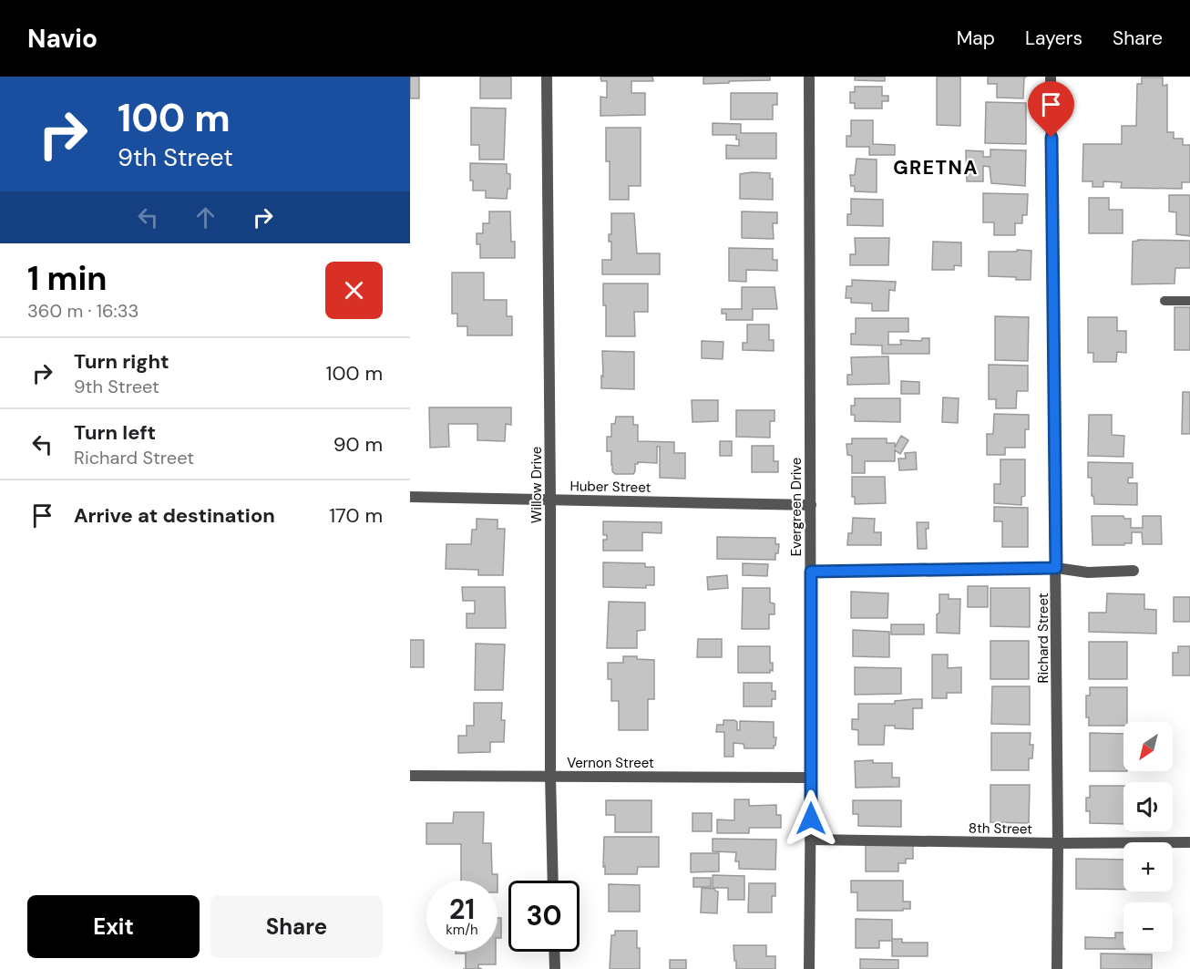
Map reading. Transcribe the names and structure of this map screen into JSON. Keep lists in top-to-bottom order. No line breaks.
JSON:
{"streets":{"street":["Willow Drive","Huber Street","Evergreen Drive","Richard Street","Vernon Street","8th Street"]},"crossings":[["Willow Drive","Huber Street"],["Willow Drive","Vernon Street"],["Huber Street","Evergreen Drive"],["Evergreen Drive","Vernon Street"],["Evergreen Drive","8th Street"],["Richard Street","8th Street"]],"districts":["GRETNA"],"north":"bottom left","page":{"header":"Navio","nav":["Map","Layers","Share"],"turn":["100 m","9th Street"],"heading":["1 min","360 m · 16:33"],"list":[{"name":"Turn right","note":"9th Street","value":"100 m"},{"name":"Turn left","note":"Richard Street","value":"90 m"},{"name":"Arrive at destination","value":"170 m"}],"map_buttons":["+","−"],"speed":"21 km/h","limit":"30","buttons":["Exit","Share"]}}
